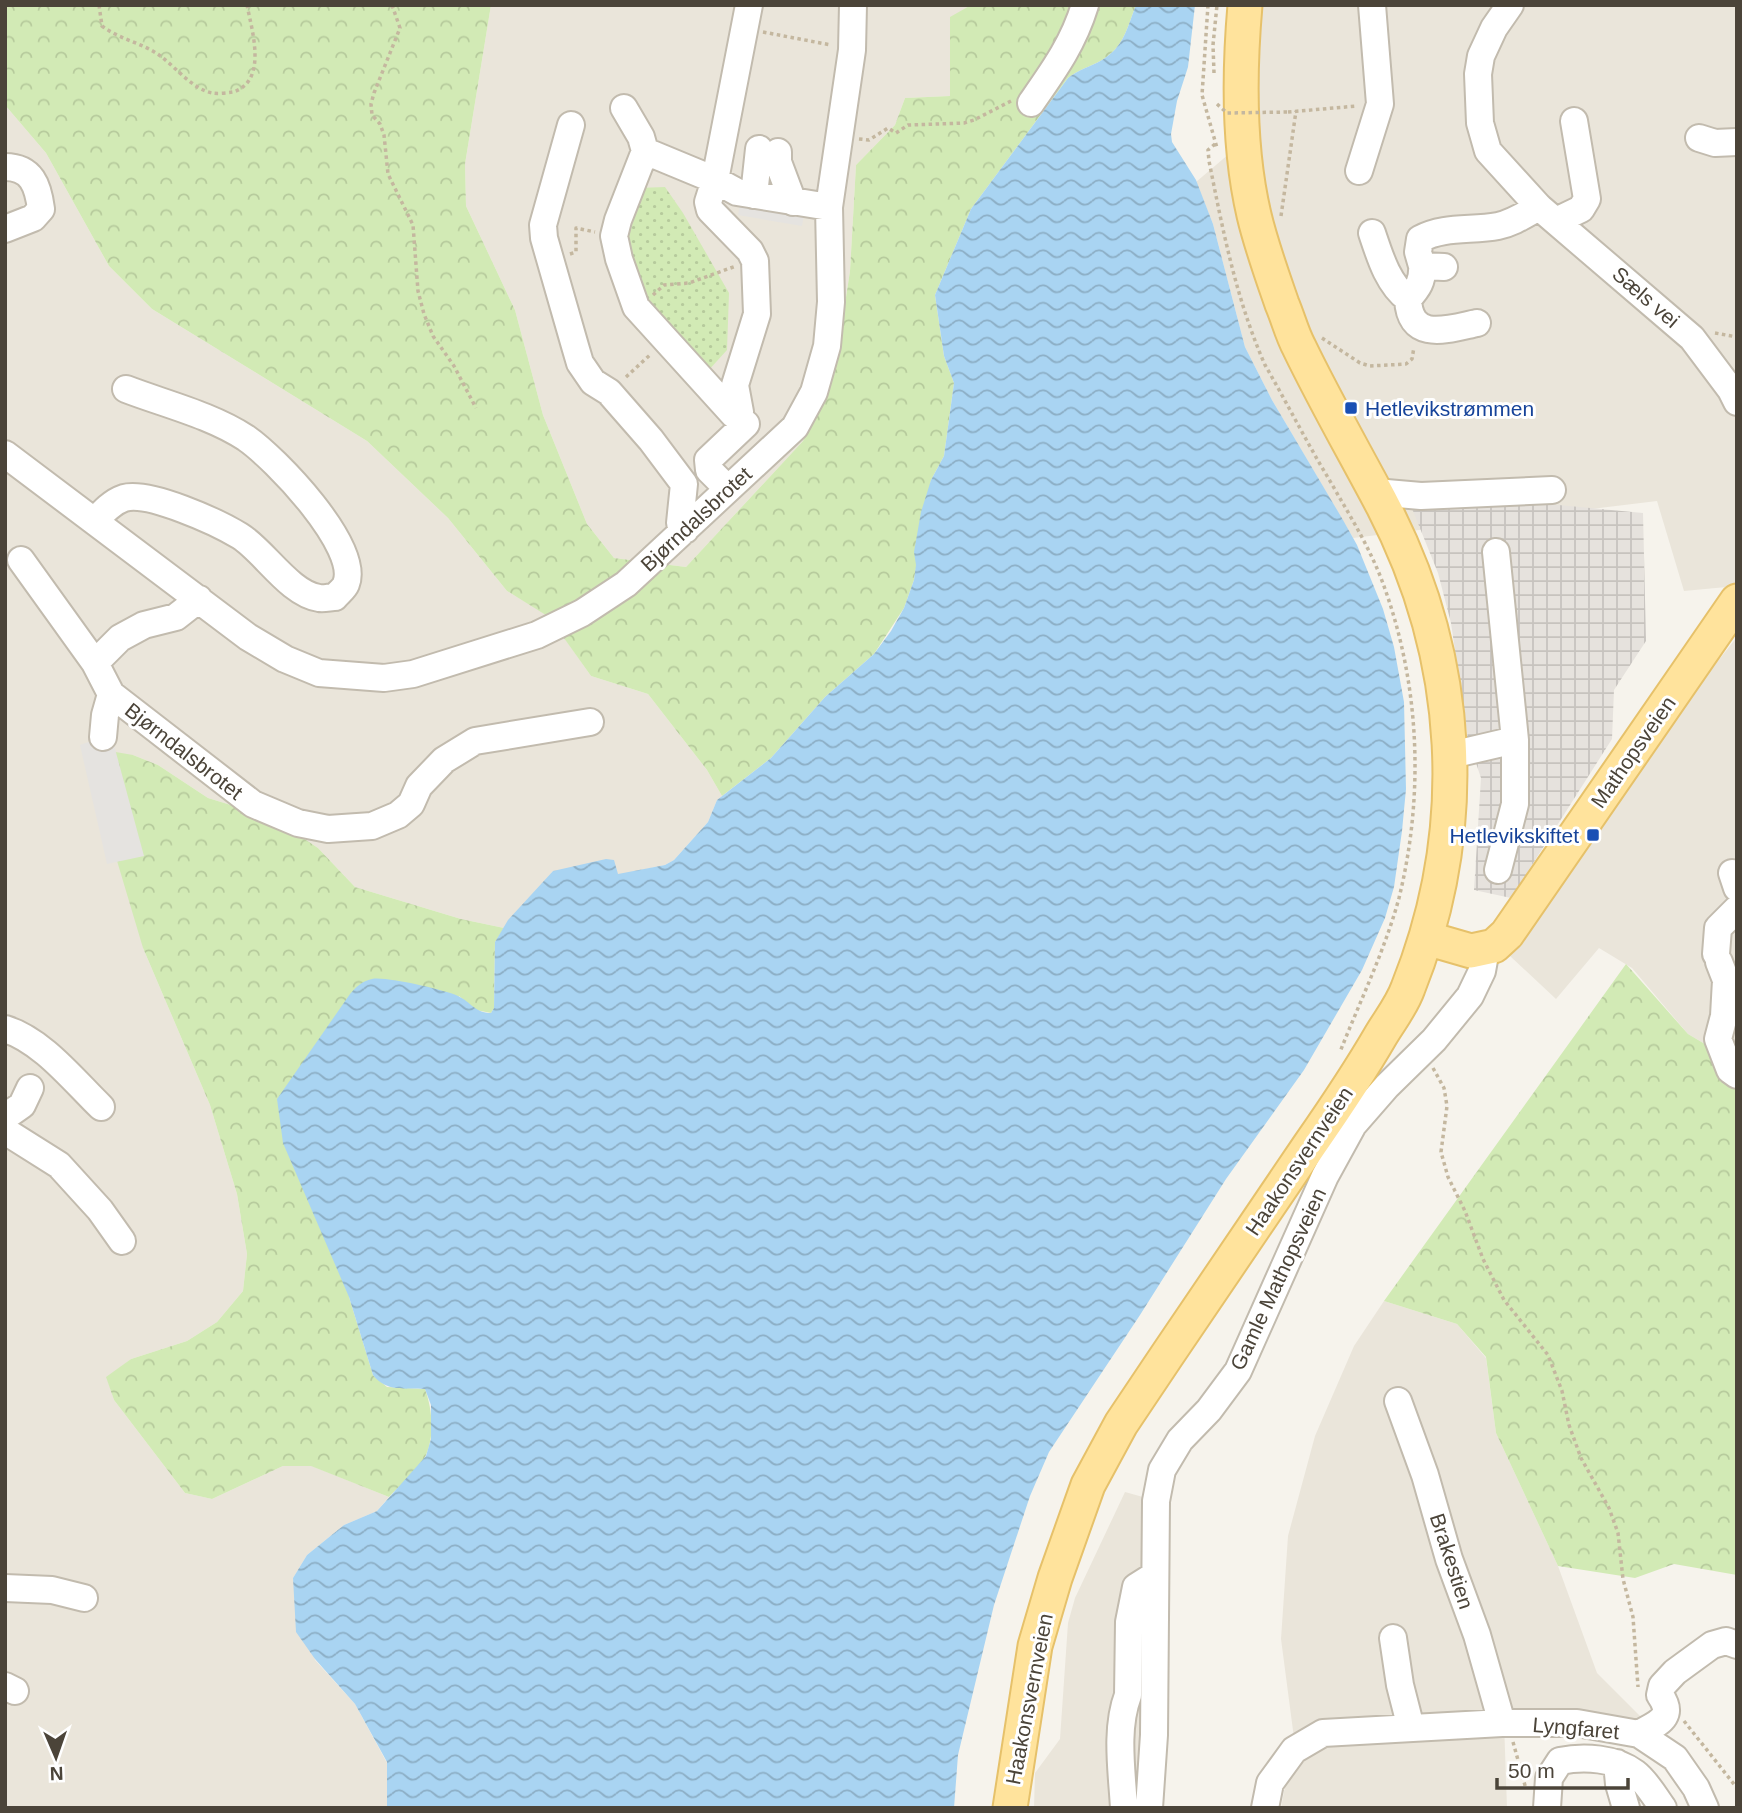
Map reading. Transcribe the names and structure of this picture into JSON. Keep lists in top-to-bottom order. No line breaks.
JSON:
{"streets":{"main road":["Mathopsveien","Haakonsvernveien"],"street":["Sæls vei","Bjørndalsbrotet","Gamle Mathopsveien","Brakestien","Lyngfaret"]},"crossings":[["Mathopsveien","Gamle Mathopsveien"],["Brakestien","Lyngfaret"]],"places":{"transit":["Hetlevikstrømmen","Hetlevikskiftet"]},"scale_bar":"50 m","north":"bottom"}
